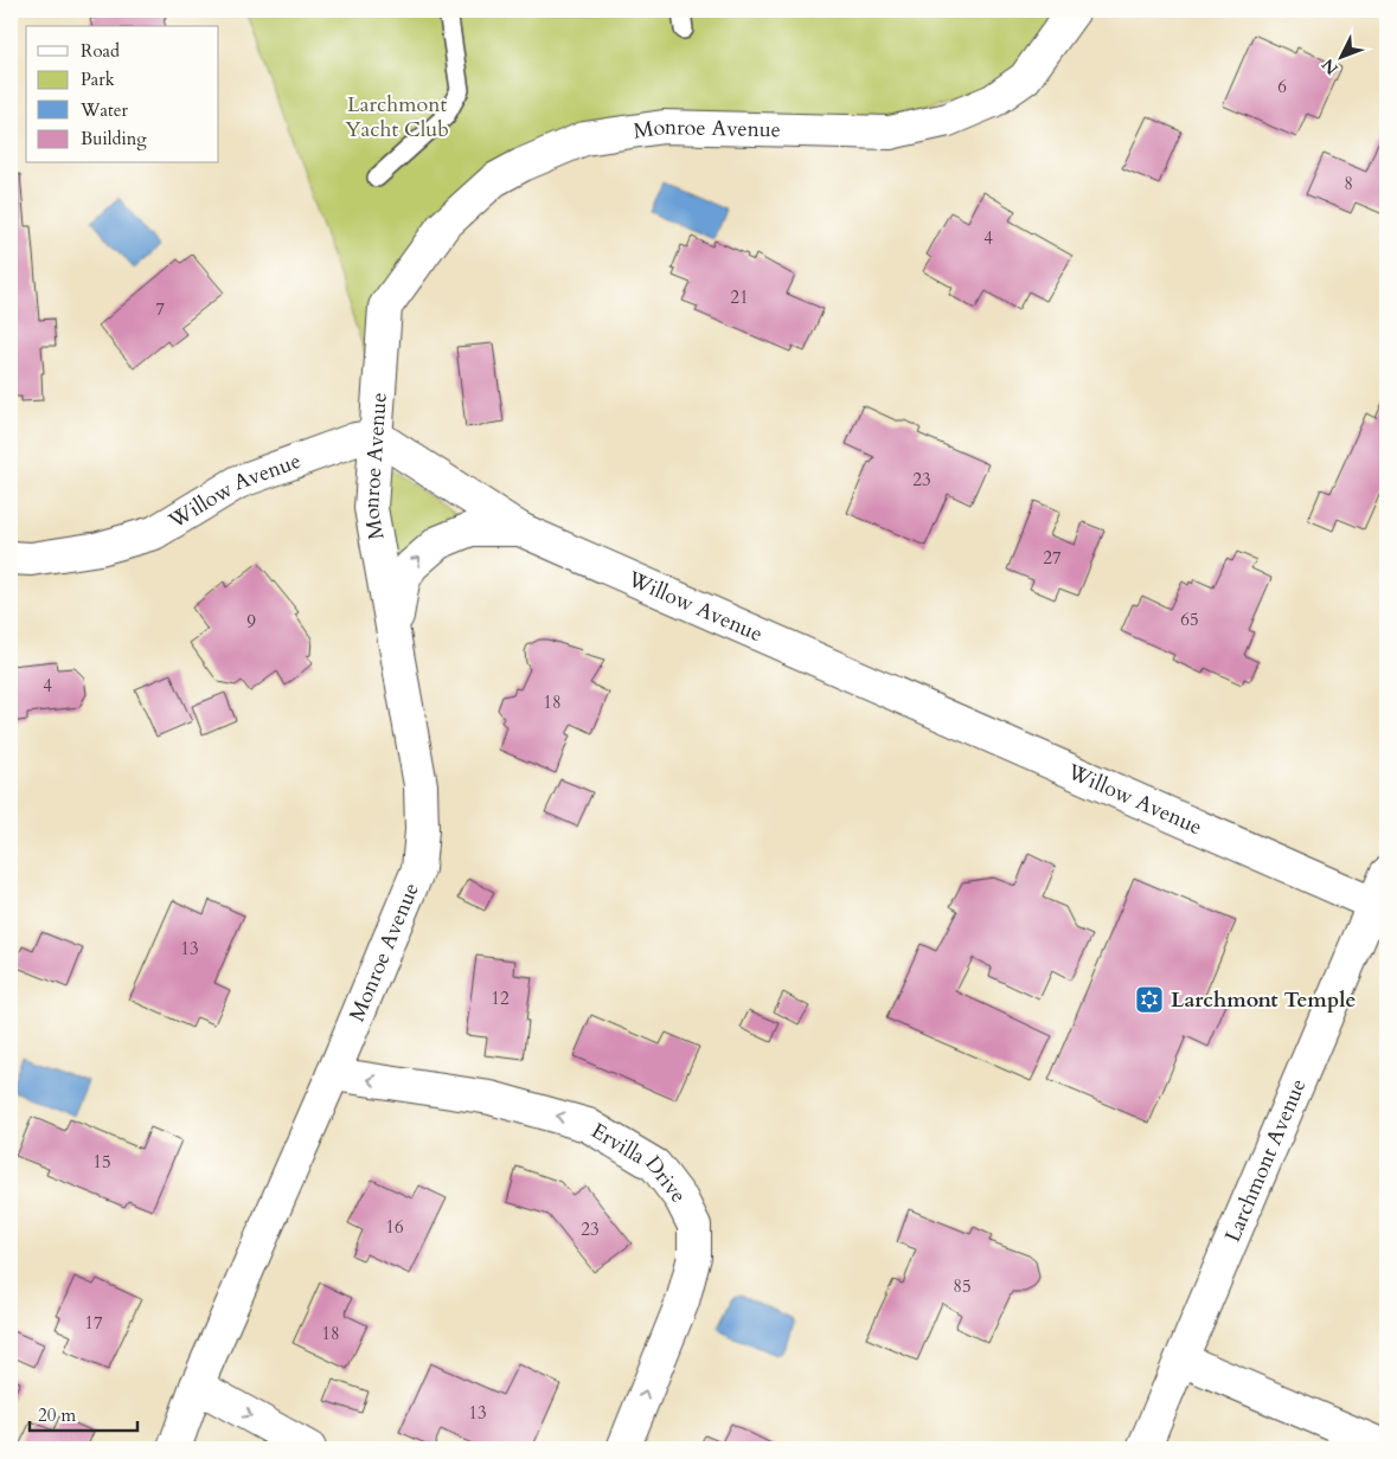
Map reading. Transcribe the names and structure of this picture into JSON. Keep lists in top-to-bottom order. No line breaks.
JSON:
{"streets":{"street":["Monroe Avenue","Willow Avenue","Larchmont Avenue","Ervilla Drive"]},"crossings":[["Monroe Avenue","Willow Avenue"],["Monroe Avenue","Ervilla Drive"],["Willow Avenue","Larchmont Avenue"]],"parks":["Larchmont Yacht Club"],"places":{"synagogue":["Larchmont Temple"]},"house_numbers":["6","8","4","21","7","23","27","65","9","4","18","13","12","15","16","23","85","17","18","13"],"legend":["Road","Park","Water","Building"],"scale_bar":"20 m","north":"bottom left"}
